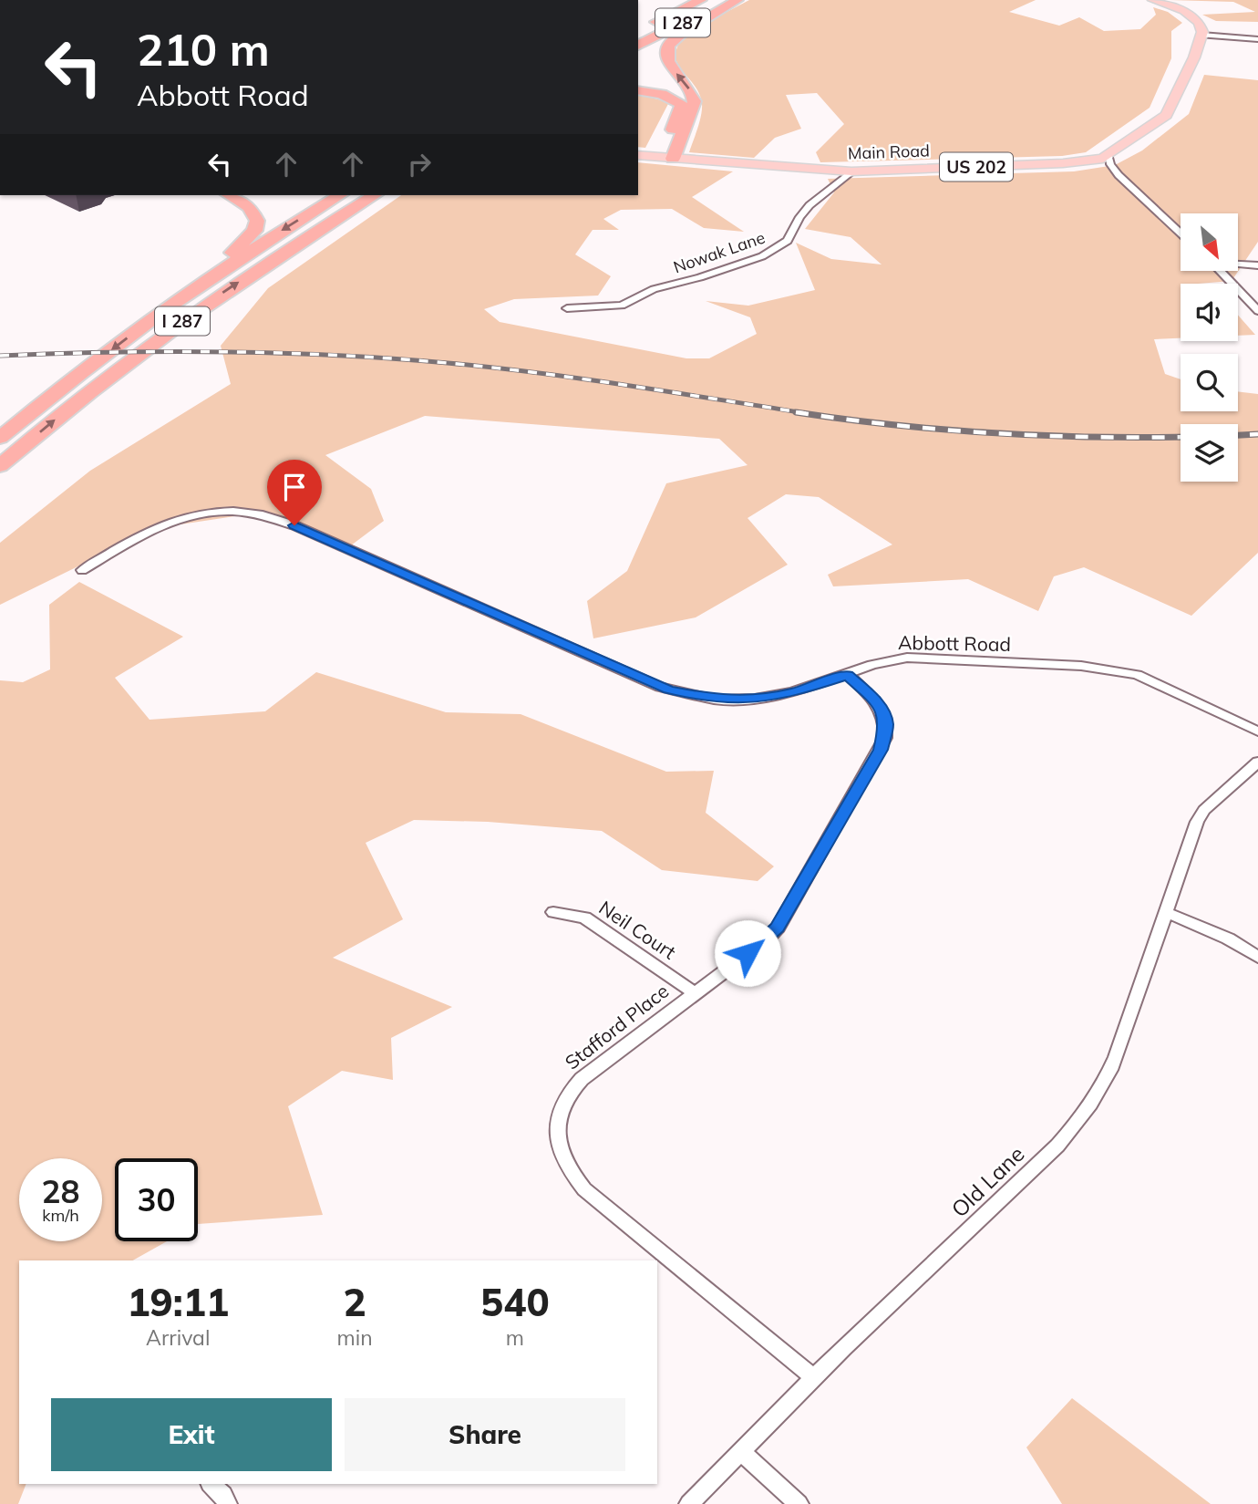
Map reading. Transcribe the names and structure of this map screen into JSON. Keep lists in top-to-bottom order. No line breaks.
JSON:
{"streets":{"highway":["I 287"],"main road":["Main Road","US 202"],"street":["Nowak Lane","Abbott Road","Neil Court","Stafford Place","Old Lane"]},"crossings":[["Main Road","Nowak Lane"],["Abbott Road","Stafford Place"],["Neil Court","Stafford Place"],["Stafford Place","Old Lane"]],"north":"bottom right","page":{"turn":["210 m","Abbott Road"],"speed":"28 km/h","limit":"30","eta":["19:11","Arrival","2","min","540","m"],"buttons":["Exit","Share"]}}
